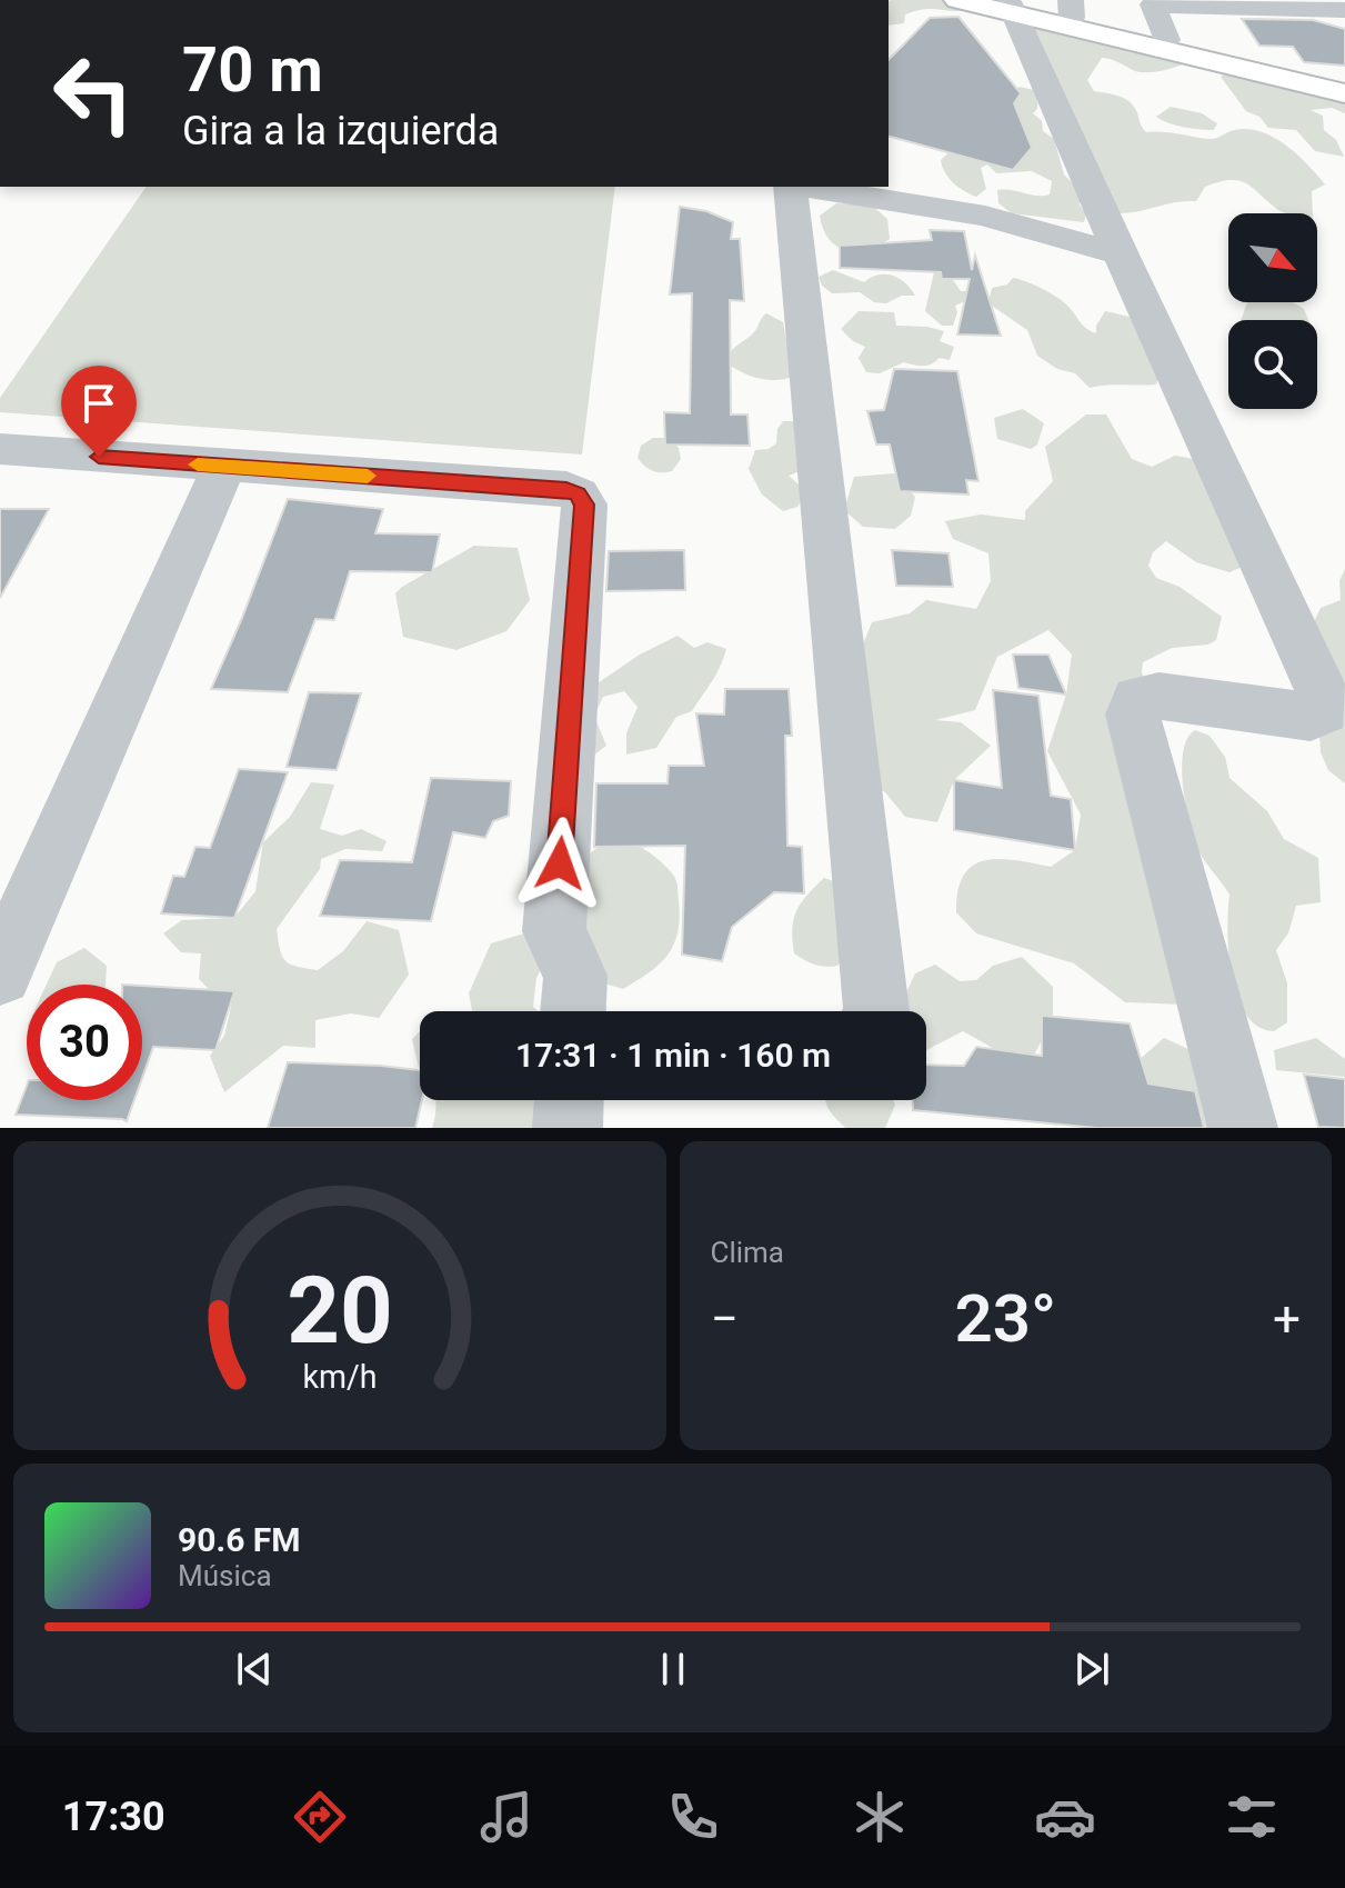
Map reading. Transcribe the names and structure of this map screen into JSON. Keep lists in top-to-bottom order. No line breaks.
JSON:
{"north":"bottom right","page":{"turn":["70 m","Gira a la izquierda"],"limit":"30","trip":"17:31 · 1 min · 160 m","tile":"Clima","heat":["−","23°","+"],"song":["90.6 FM","Música"],"tabs":"17:30","gauge":["20","km/h"]}}
